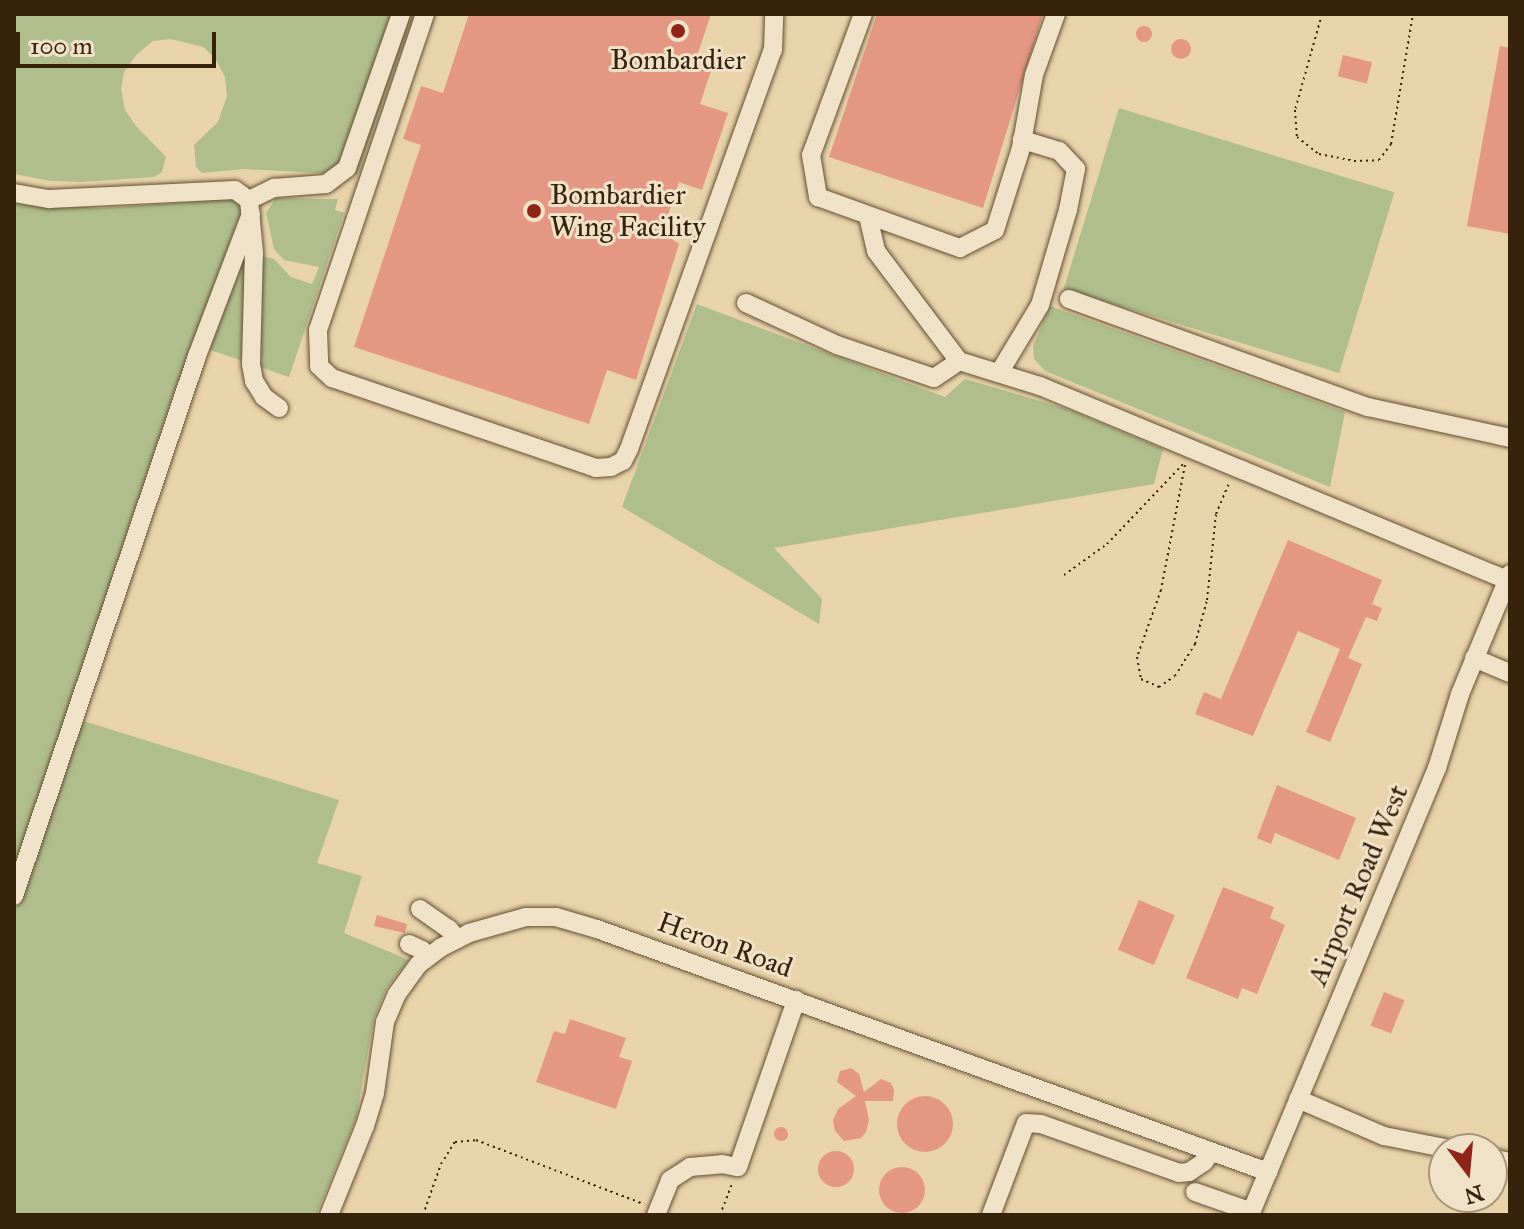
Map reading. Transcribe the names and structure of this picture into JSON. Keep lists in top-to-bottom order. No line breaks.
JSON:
{"streets":{"street":["Airport Road West","Heron Road"]},"crossings":[["Airport Road West","Heron Road"]],"places":["Bombardier","Bombardier Wing Facility"],"scale_bar":"100 m","north":"bottom"}
